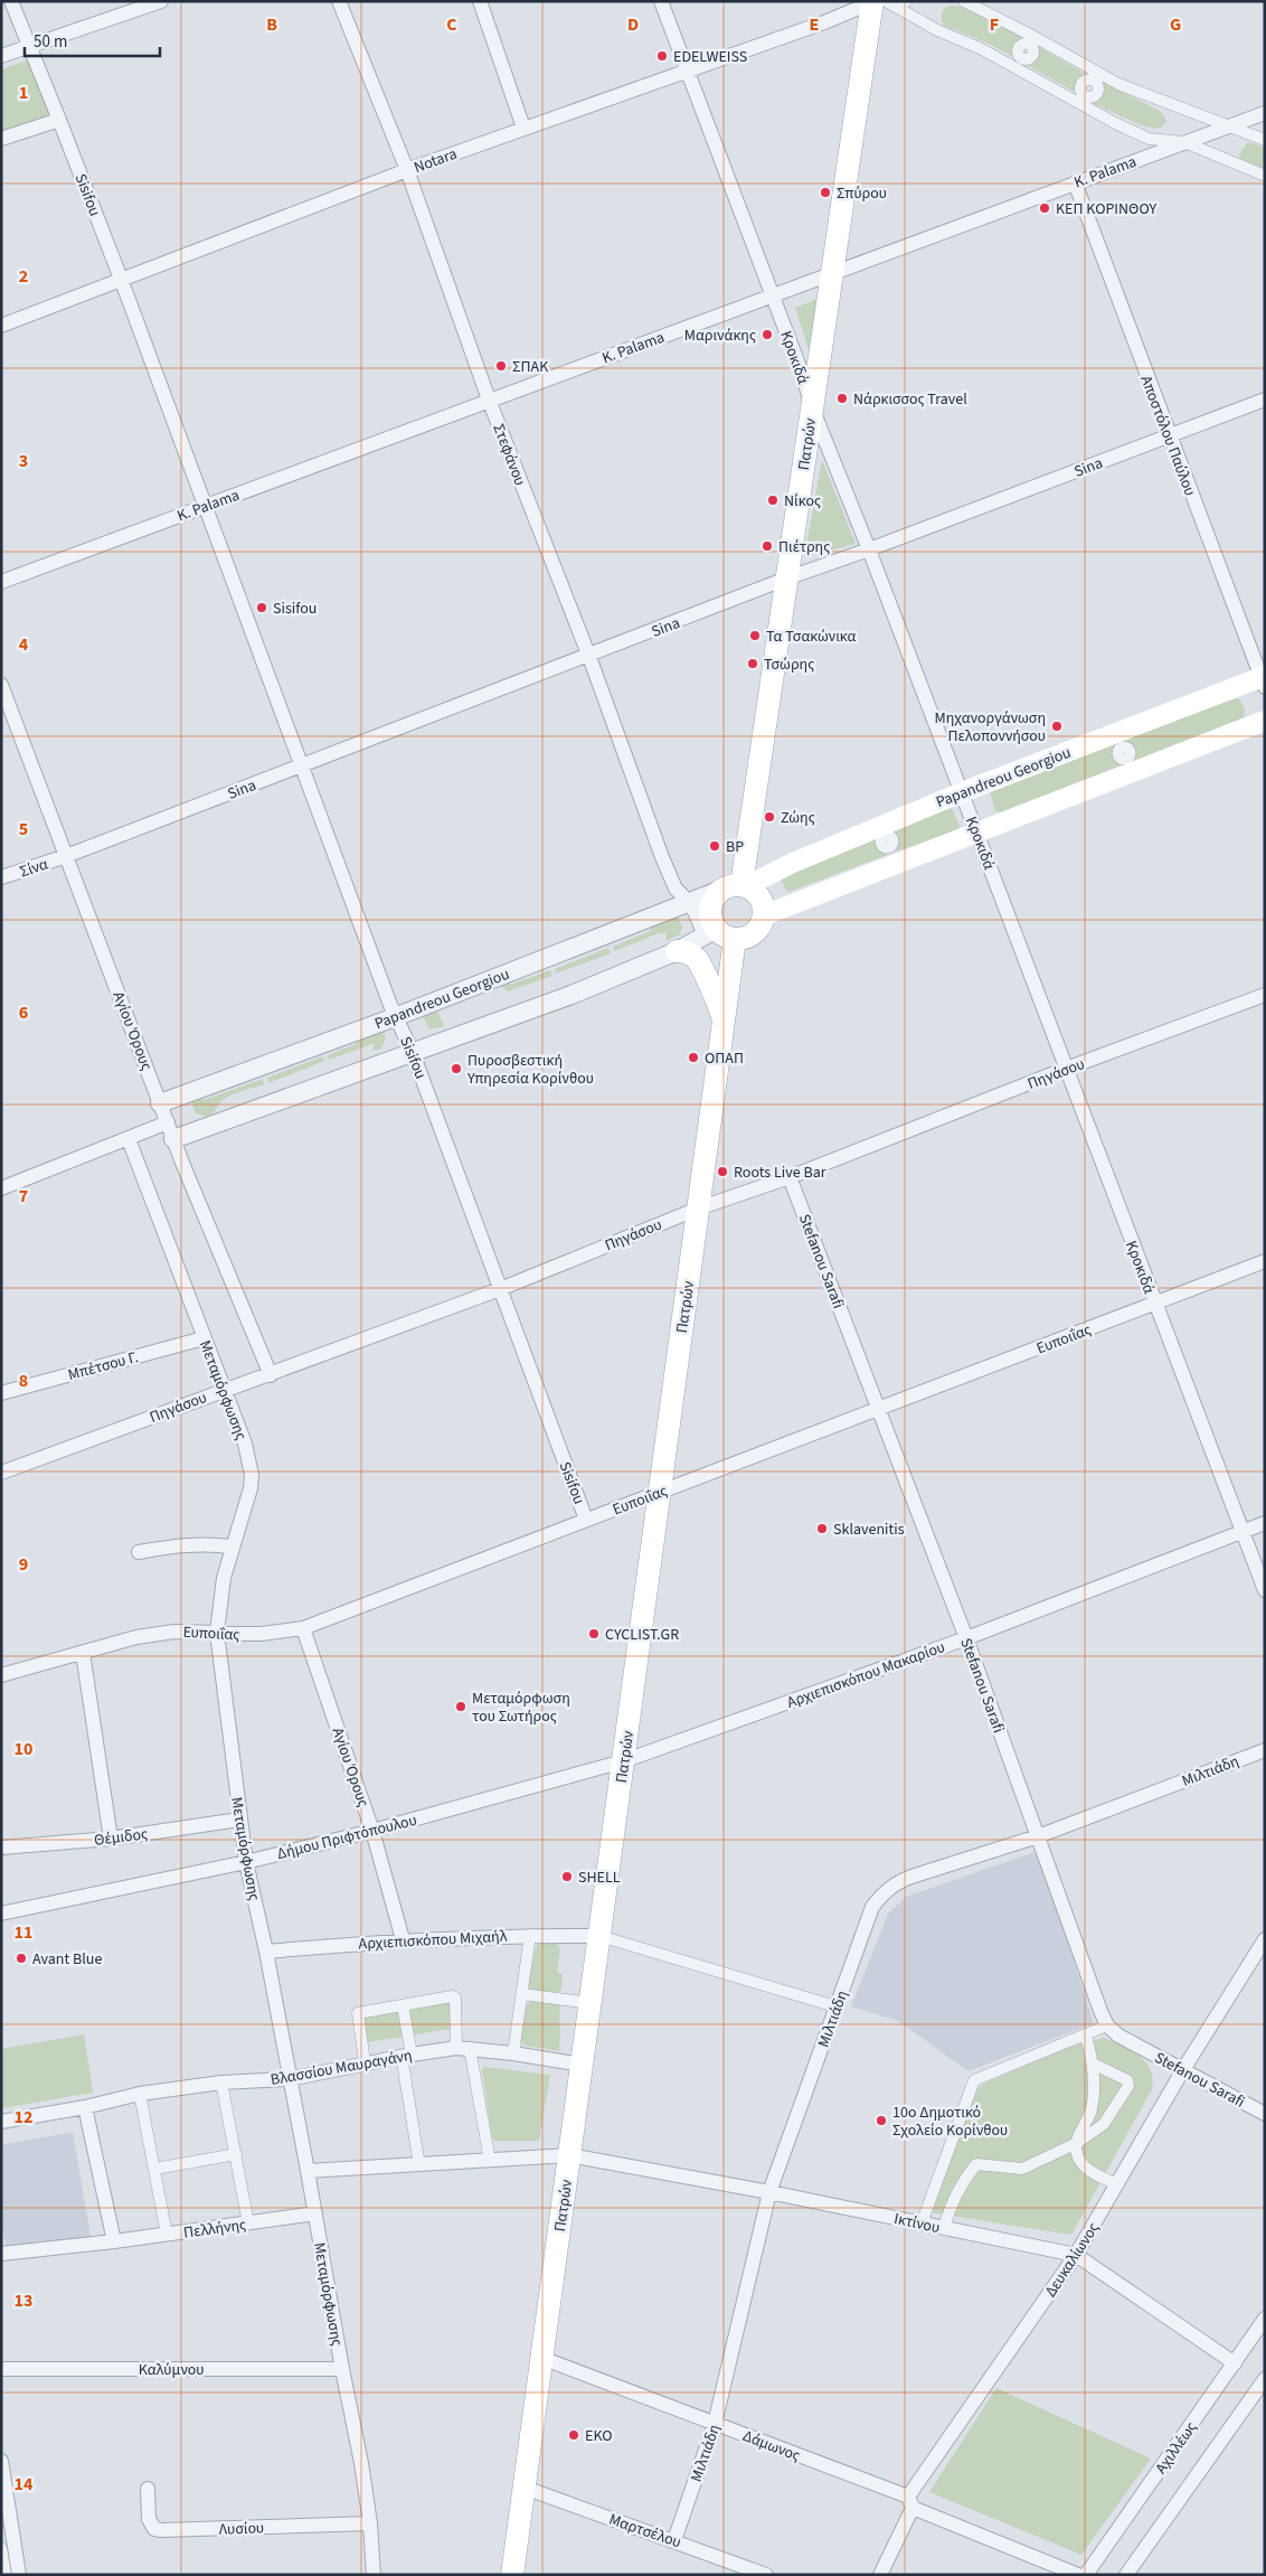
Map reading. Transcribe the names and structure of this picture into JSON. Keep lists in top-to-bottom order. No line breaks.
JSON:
{"streets":{"main road":["Πατρών","Papandreou Georgiou"],"street":["Notara","K. Palama","Sisifou","Κροκιδά","Αποστόλου Παύλου","Στεφάνου","Sina","Σίνα","Αγίου Όρους","Πηγάσου","Stefanou Sarafi","Ευποιΐας","Μπέτσου Γ.","Μεταμόρφωσης","Αρχιεπισκόπου Μακαρίου","Μιλτιάδη","Θέμιδος","Δήμου Πριφτόπουλου","Αρχιεπισκόπου Μιχαήλ","Βλασσίου Μαυραγάνη","Ικτίνου","Πελλήνης","Δευκαλίωνος","Καλύμνου","Δάμωνος","Αχιλλέως","Λυσίου","Μαρτσέλου"]},"crossings":[["Notara","Sisifou"],["Notara","Κροκιδά"],["Notara","Πατρών"],["Notara","Στεφάνου"],["K. Palama","Sisifou"],["K. Palama","Κροκιδά"],["K. Palama","Αποστόλου Παύλου"],["K. Palama","Πατρών"],["K. Palama","Στεφάνου"],["Sisifou","Sina"],["Sisifou","Papandreou Georgiou"],["Sisifou","Πηγάσου"],["Sisifou","Ευποιΐας"],["Κροκιδά","Πατρών"],["Κροκιδά","Sina"],["Κροκιδά","Papandreou Georgiou"],["Κροκιδά","Πηγάσου"],["Κροκιδά","Ευποιΐας"],["Κροκιδά","Αρχιεπισκόπου Μακαρίου"],["Αποστόλου Παύλου","Sina"],["Αποστόλου Παύλου","Papandreou Georgiou"],["Πατρών","Sina"],["Πατρών","Papandreou Georgiou"],["Πατρών","Πηγάσου"],["Πατρών","Ευποιΐας"],["Πατρών","Αρχιεπισκόπου Μακαρίου"],["Πατρών","Δήμου Πριφτόπουλου"],["Πατρών","Αρχιεπισκόπου Μιχαήλ"],["Πατρών","Βλασσίου Μαυραγάνη"],["Πατρών","Ικτίνου"],["Πατρών","Δάμωνος"],["Πατρών","Μαρτσέλου"],["Στεφάνου","Sina"],["Στεφάνου","Papandreou Georgiou"],["Sina","Σίνα"],["Sina","Αγίου Όρους"],["Papandreou Georgiou","Αγίου Όρους"],["Σίνα","Αγίου Όρους"],["Αγίου Όρους","Πηγάσου"],["Αγίου Όρους","Ευποιΐας"],["Αγίου Όρους","Δήμου Πριφτόπουλου"],["Αγίου Όρους","Αρχιεπισκόπου Μιχαήλ"],["Πηγάσου","Stefanou Sarafi"],["Πηγάσου","Μεταμόρφωσης"],["Stefanou Sarafi","Ευποιΐας"],["Stefanou Sarafi","Αρχιεπισκόπου Μακαρίου"],["Stefanou Sarafi","Μιλτιάδη"],["Stefanou Sarafi","Δευκαλίωνος"],["Ευποιΐας","Μεταμόρφωσης"],["Μπέτσου Γ.","Μεταμόρφωσης"],["Μεταμόρφωσης","Θέμιδος"],["Μεταμόρφωσης","Δήμου Πριφτόπουλου"],["Μεταμόρφωσης","Αρχιεπισκόπου Μιχαήλ"],["Μεταμόρφωσης","Βλασσίου Μαυραγάνη"],["Μεταμόρφωσης","Ικτίνου"],["Μεταμόρφωσης","Πελλήνης"],["Μεταμόρφωσης","Καλύμνου"],["Μεταμόρφωσης","Λυσίου"],["Αρχιεπισκόπου Μακαρίου","Δήμου Πριφτόπουλου"],["Μιλτιάδη","Ικτίνου"],["Μιλτιάδη","Δάμωνος"],["Μιλτιάδη","Μαρτσέλου"],["Ικτίνου","Δευκαλίωνος"],["Ικτίνου","Αχιλλέως"],["Δευκαλίωνος","Δάμωνος"]],"places":["EDELWEISS","Σπύρου","ΚΕΠ ΚΟΡΙΝΘΟΥ","Μαρινάκης","ΣΠΑΚ","Νάρκισσος Travel","Νίκος","Πιέτρης","Sisifou","Τα Τσακώνικα","Τσώρης","Μηχανοργάνωση Πελοποννήσου","Ζώης","BP","ΟΠΑΠ","Πυροσβεστική Υπηρεσία Κορίνθου","Roots Live Bar","Sklavenitis","CYCLIST.GR","Μεταμόρφωση του Σωτήρος","SHELL","Avant Blue","10ο Δημοτικό Σχολείο Κορίνθου","EKO"],"scale_bar":"50 m","grid":{"columns":["B","C","D","E","F","G"],"rows":["1","2","3","4","5","6","7","8","9","10","11","12","13","14"]}}
